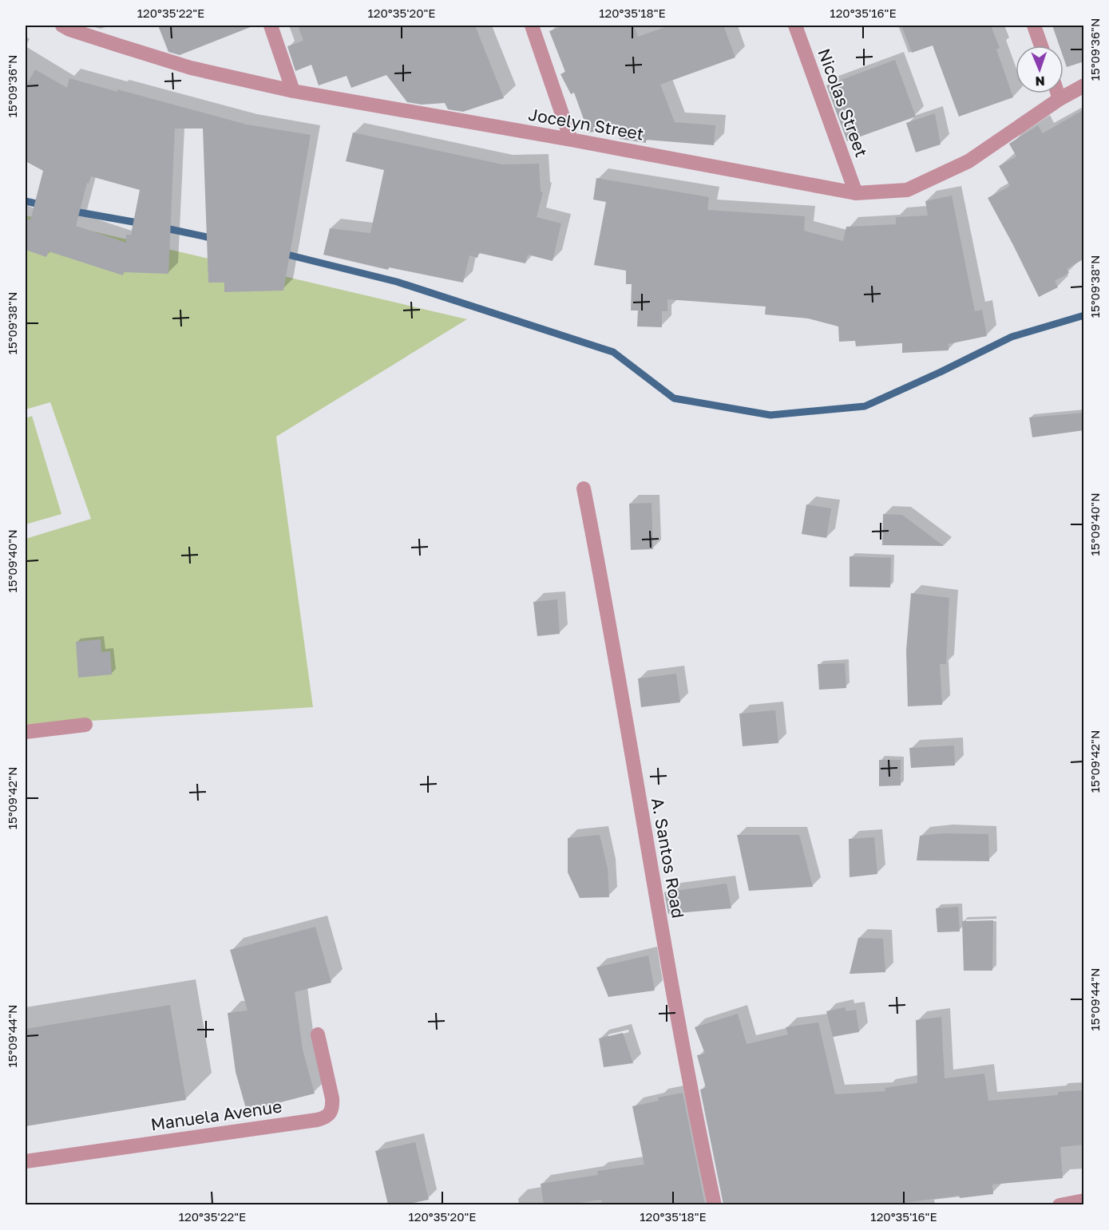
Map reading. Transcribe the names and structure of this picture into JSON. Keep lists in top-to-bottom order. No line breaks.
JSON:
{"streets":{"street":["Nicolas Street","Jocelyn Street","A. Santos Road","Manuela Avenue"]},"crossings":[["Nicolas Street","Jocelyn Street"]],"north":"bottom","coordinates":["120°35'22\"E","120°35'20\"E","120°35'18\"E","120°35'16\"E","15°09'36\"N","15°09'38\"N","15°09'40\"N","15°09'42\"N","15°09'44\"N"]}
